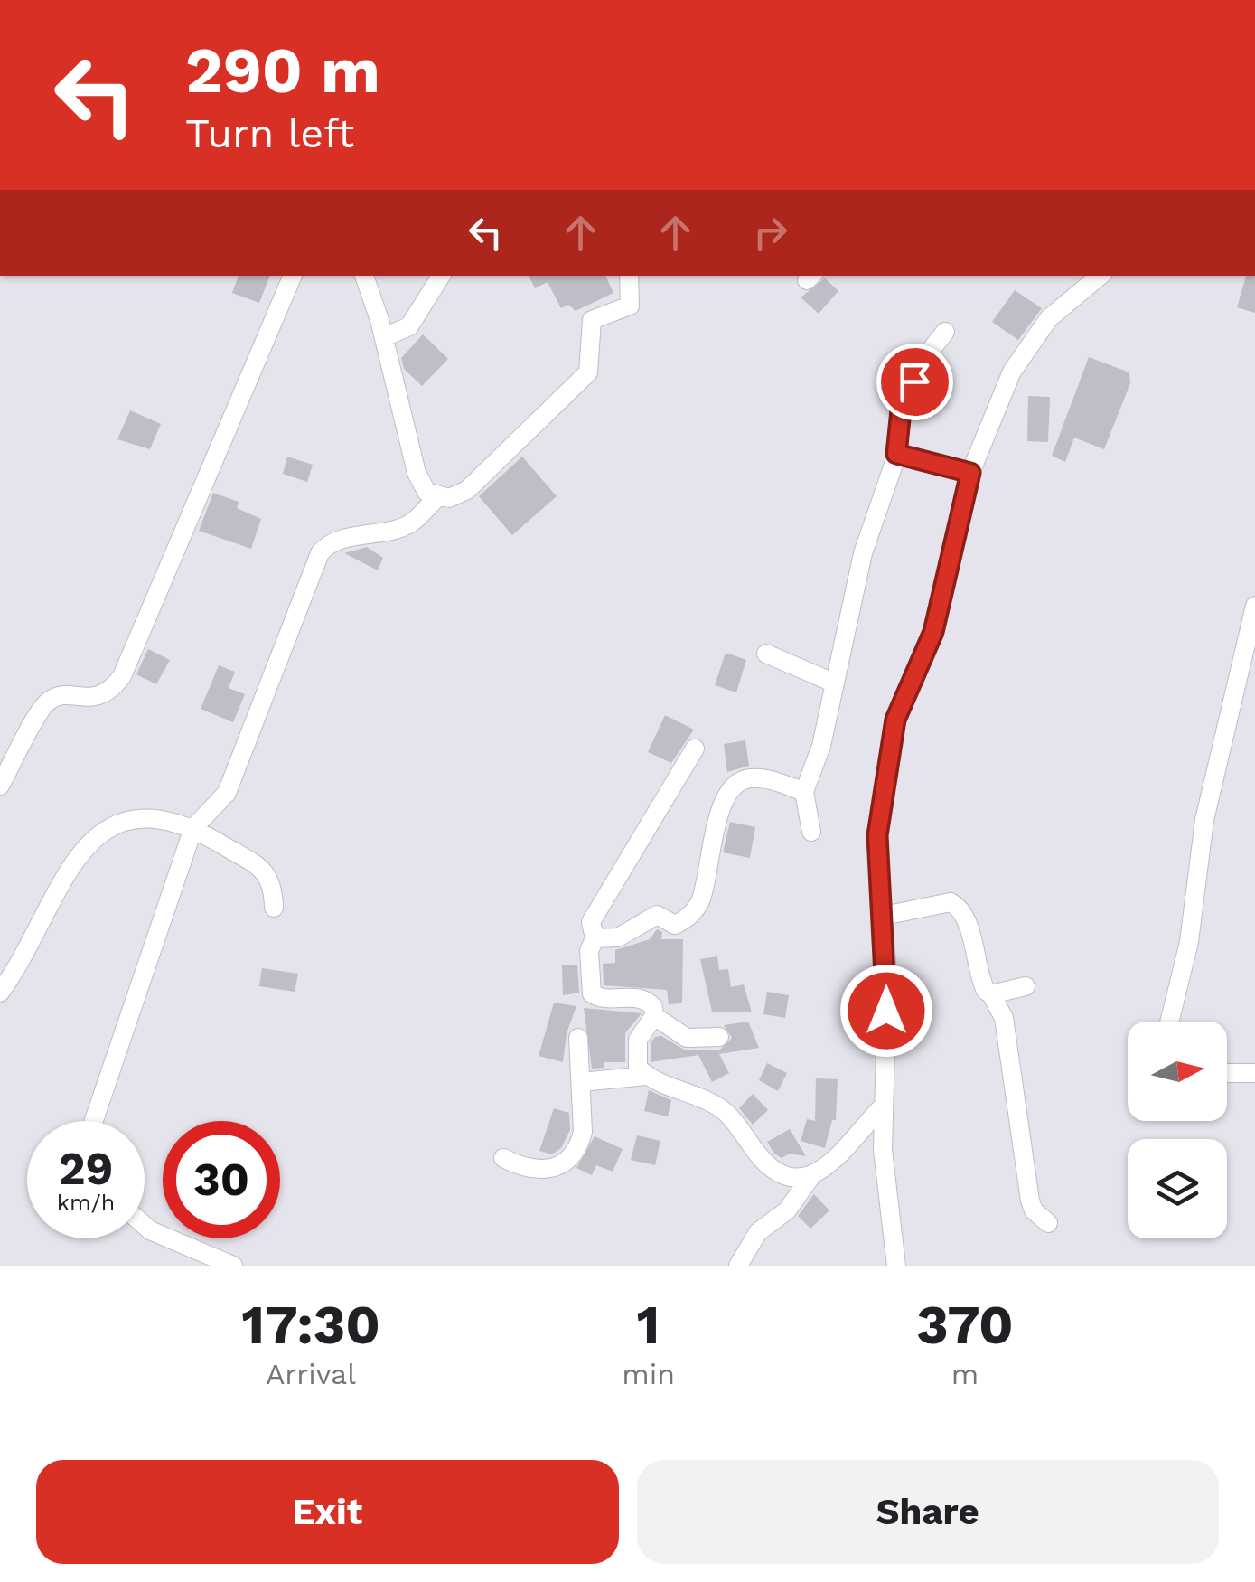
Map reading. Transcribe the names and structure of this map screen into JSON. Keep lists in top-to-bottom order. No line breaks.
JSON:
{"north":"right","page":{"turn":["290 m","Turn left"],"speed":"29 km/h","limit":"30","eta":["17:30","Arrival","1","min","370","m"],"buttons":["Exit","Share"]}}
